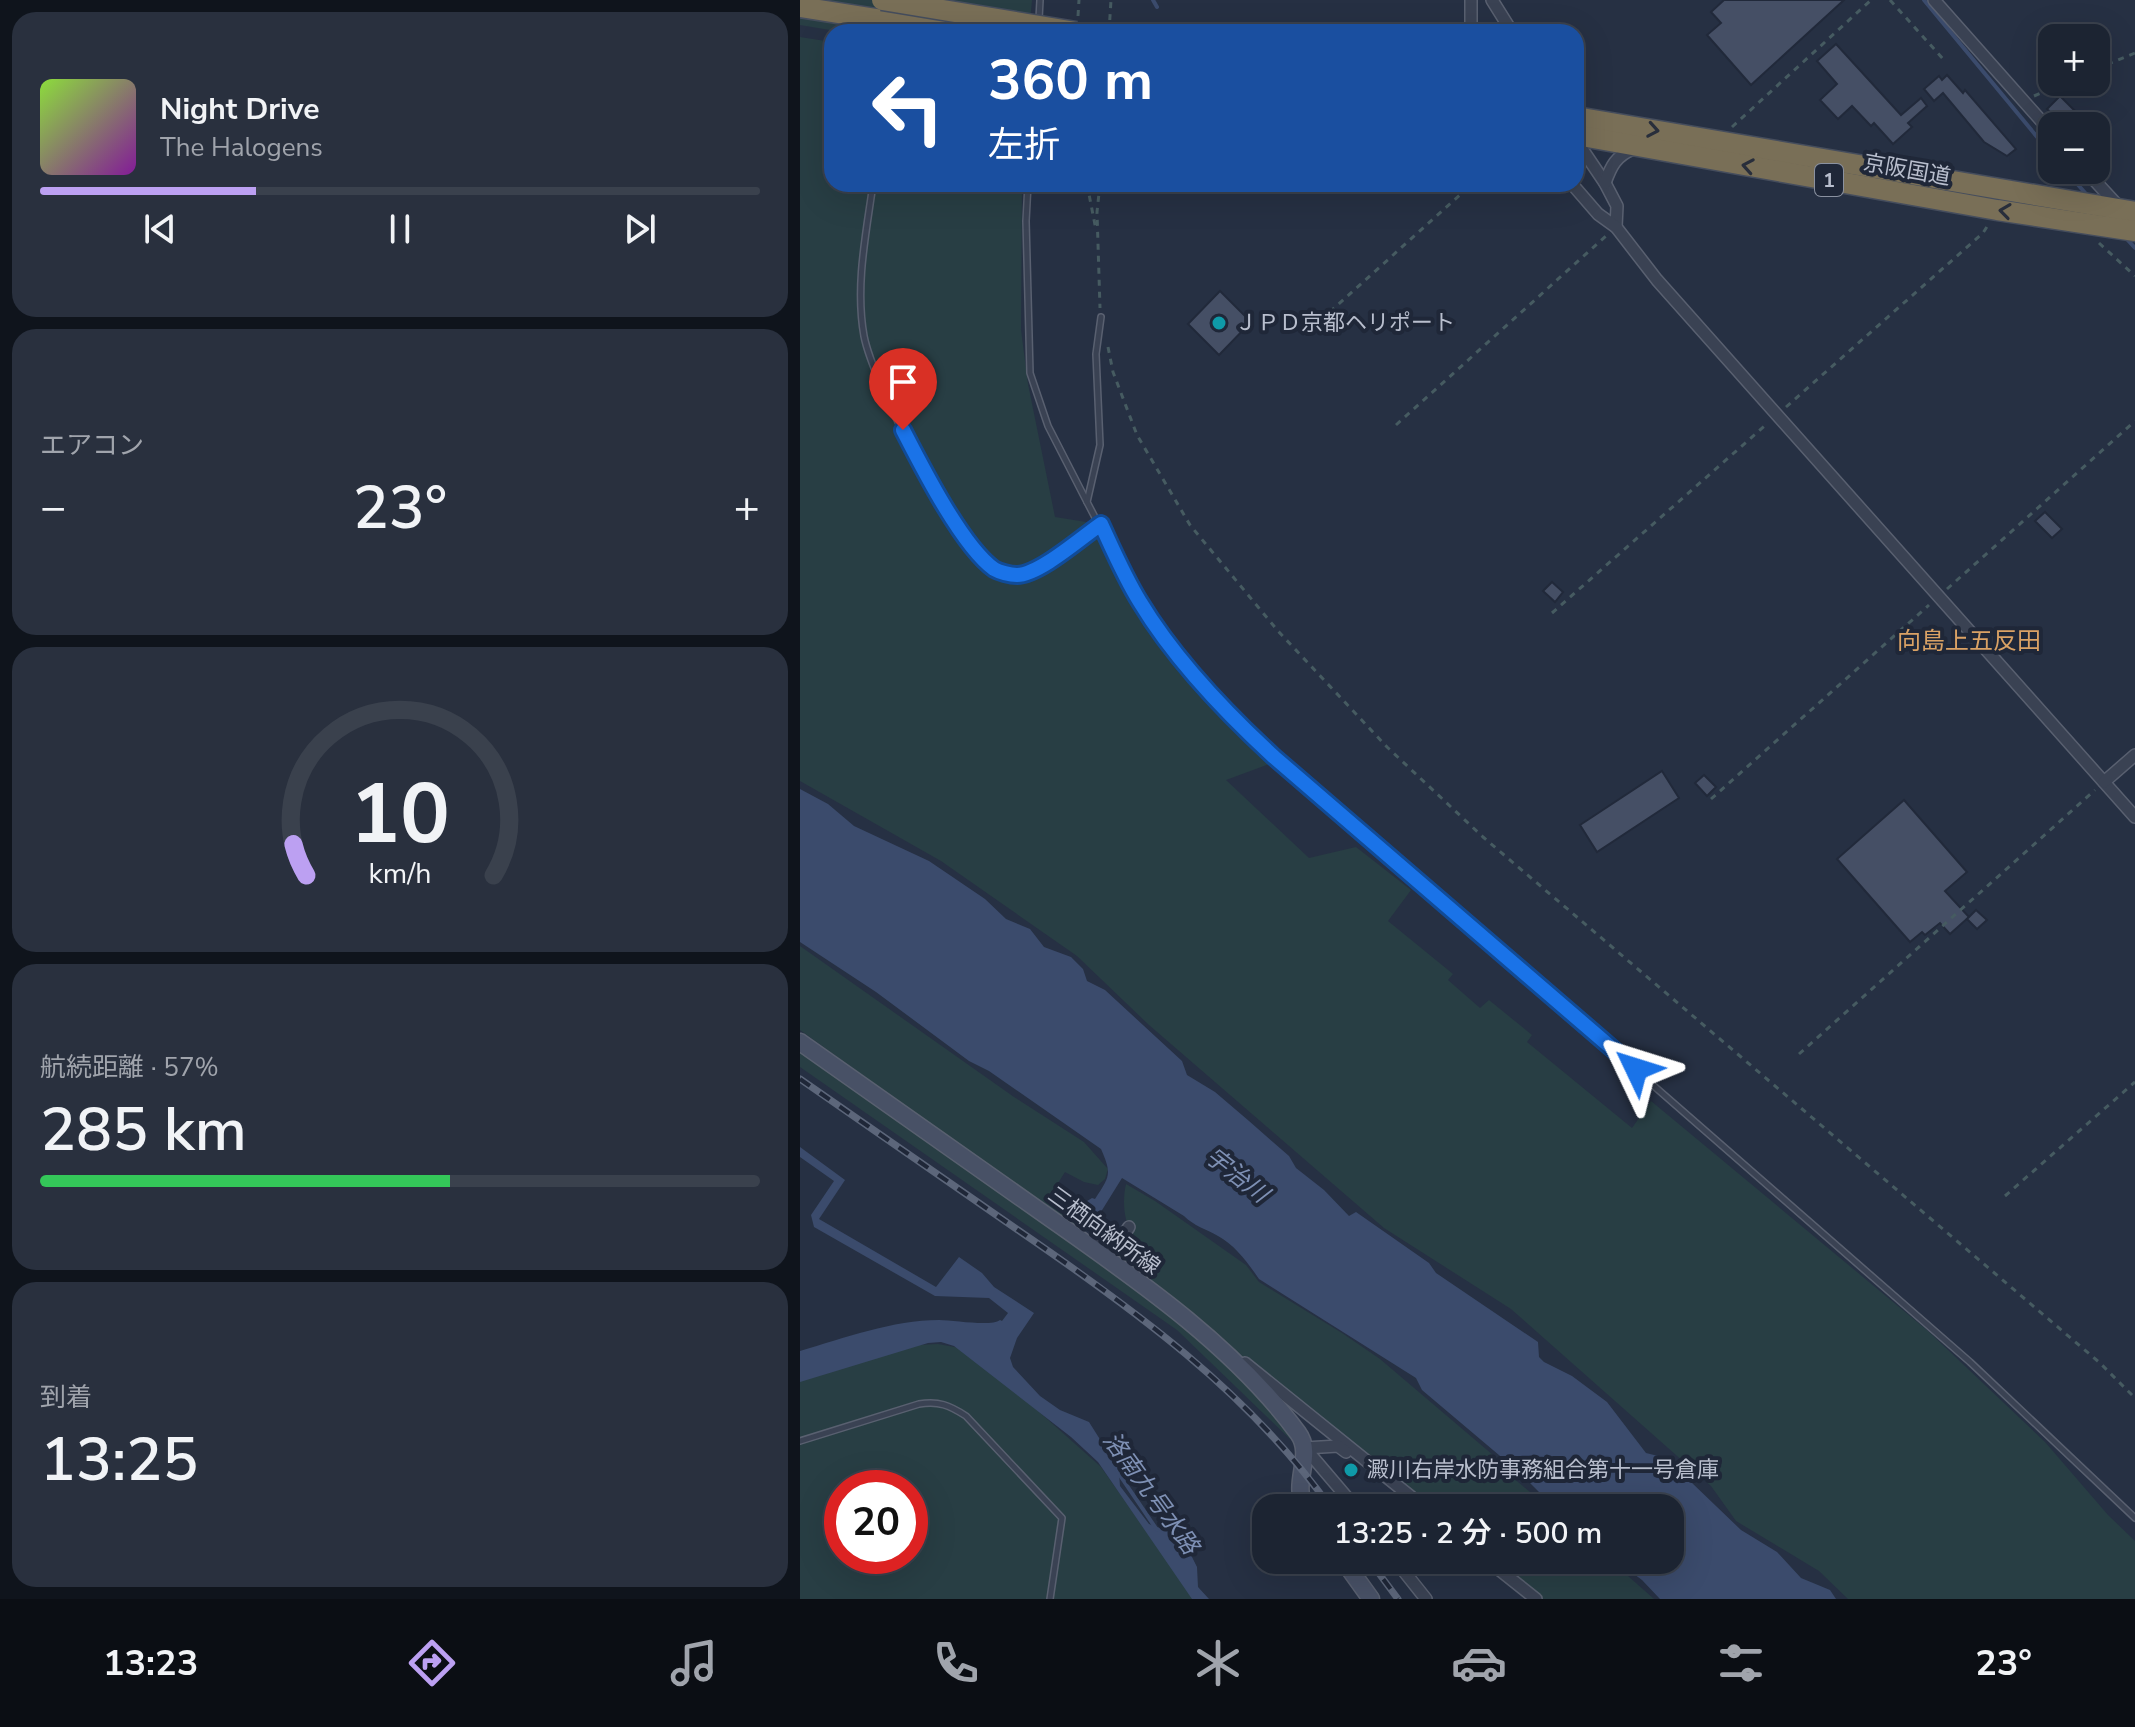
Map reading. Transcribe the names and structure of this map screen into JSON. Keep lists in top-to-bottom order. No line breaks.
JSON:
{"streets":{"highway":["京阪国道","1"],"main road":["三栖向納所線"]},"districts":["向島上五反田"],"water":["宇治川","洛南九号水路"],"places":["ＪＰＤ京都ヘリポート","澱川右岸水防事務組合第十一号倉庫"],"page":{"map_buttons":["+","−"],"turn":["360 m","左折"],"song":["Night Drive","The Halogens"],"tile":["エアコン",["航続距離 · 57%","285 km"],["到着","13:25"]],"heat":["−","23°","+"],"limit":"20","trip":"13:25 · 2 分 · 500 m","tabs":["13:23","23°"],"gauge":["10","km/h"]}}
